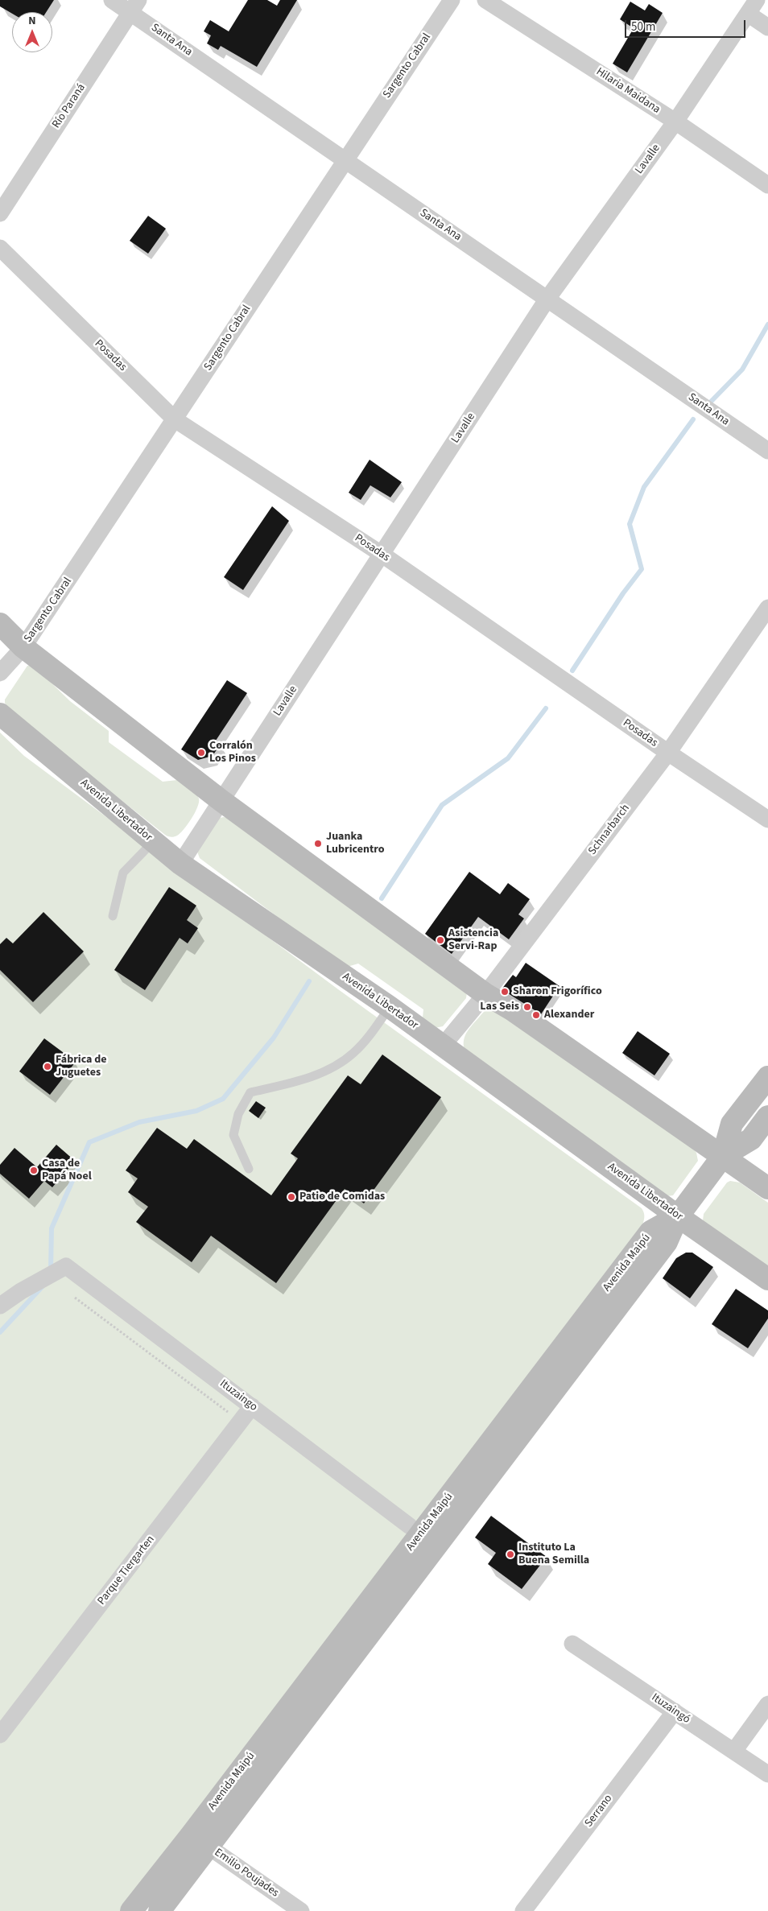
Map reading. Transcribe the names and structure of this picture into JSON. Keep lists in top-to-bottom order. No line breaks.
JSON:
{"streets":{"main road":["Avenida Libertador","Avenida Maipú"],"street":["Santa Ana","Sargento Cabral","Hilaria Maidana","Río Paraná","Lavalle","Posadas","Schnarbarch","Ituzaingo","Parque Tiergarten","Ituzaingó","Serrano","Emilio Poujades"]},"crossings":[["Santa Ana","Sargento Cabral"],["Santa Ana","Río Paraná"],["Santa Ana","Lavalle"],["Sargento Cabral","Posadas"],["Hilaria Maidana","Lavalle"],["Lavalle","Posadas"],["Lavalle","Avenida Libertador"],["Posadas","Schnarbarch"],["Avenida Libertador","Schnarbarch"],["Avenida Libertador","Avenida Maipú"],["Avenida Maipú","Emilio Poujades"],["Ituzaingo","Parque Tiergarten"],["Ituzaingó","Serrano"]],"places":["Corralón Los Pinos","Juanka Lubricentro","Asistencia Servi-Rap","Sharon Frigorífico","Las Seis","Alexander","Fábrica de Juguetes","Casa de Papá Noel","Patio de Comidas","Instituto La Buena Semilla"],"scale_bar":"50 m","north":"top"}
